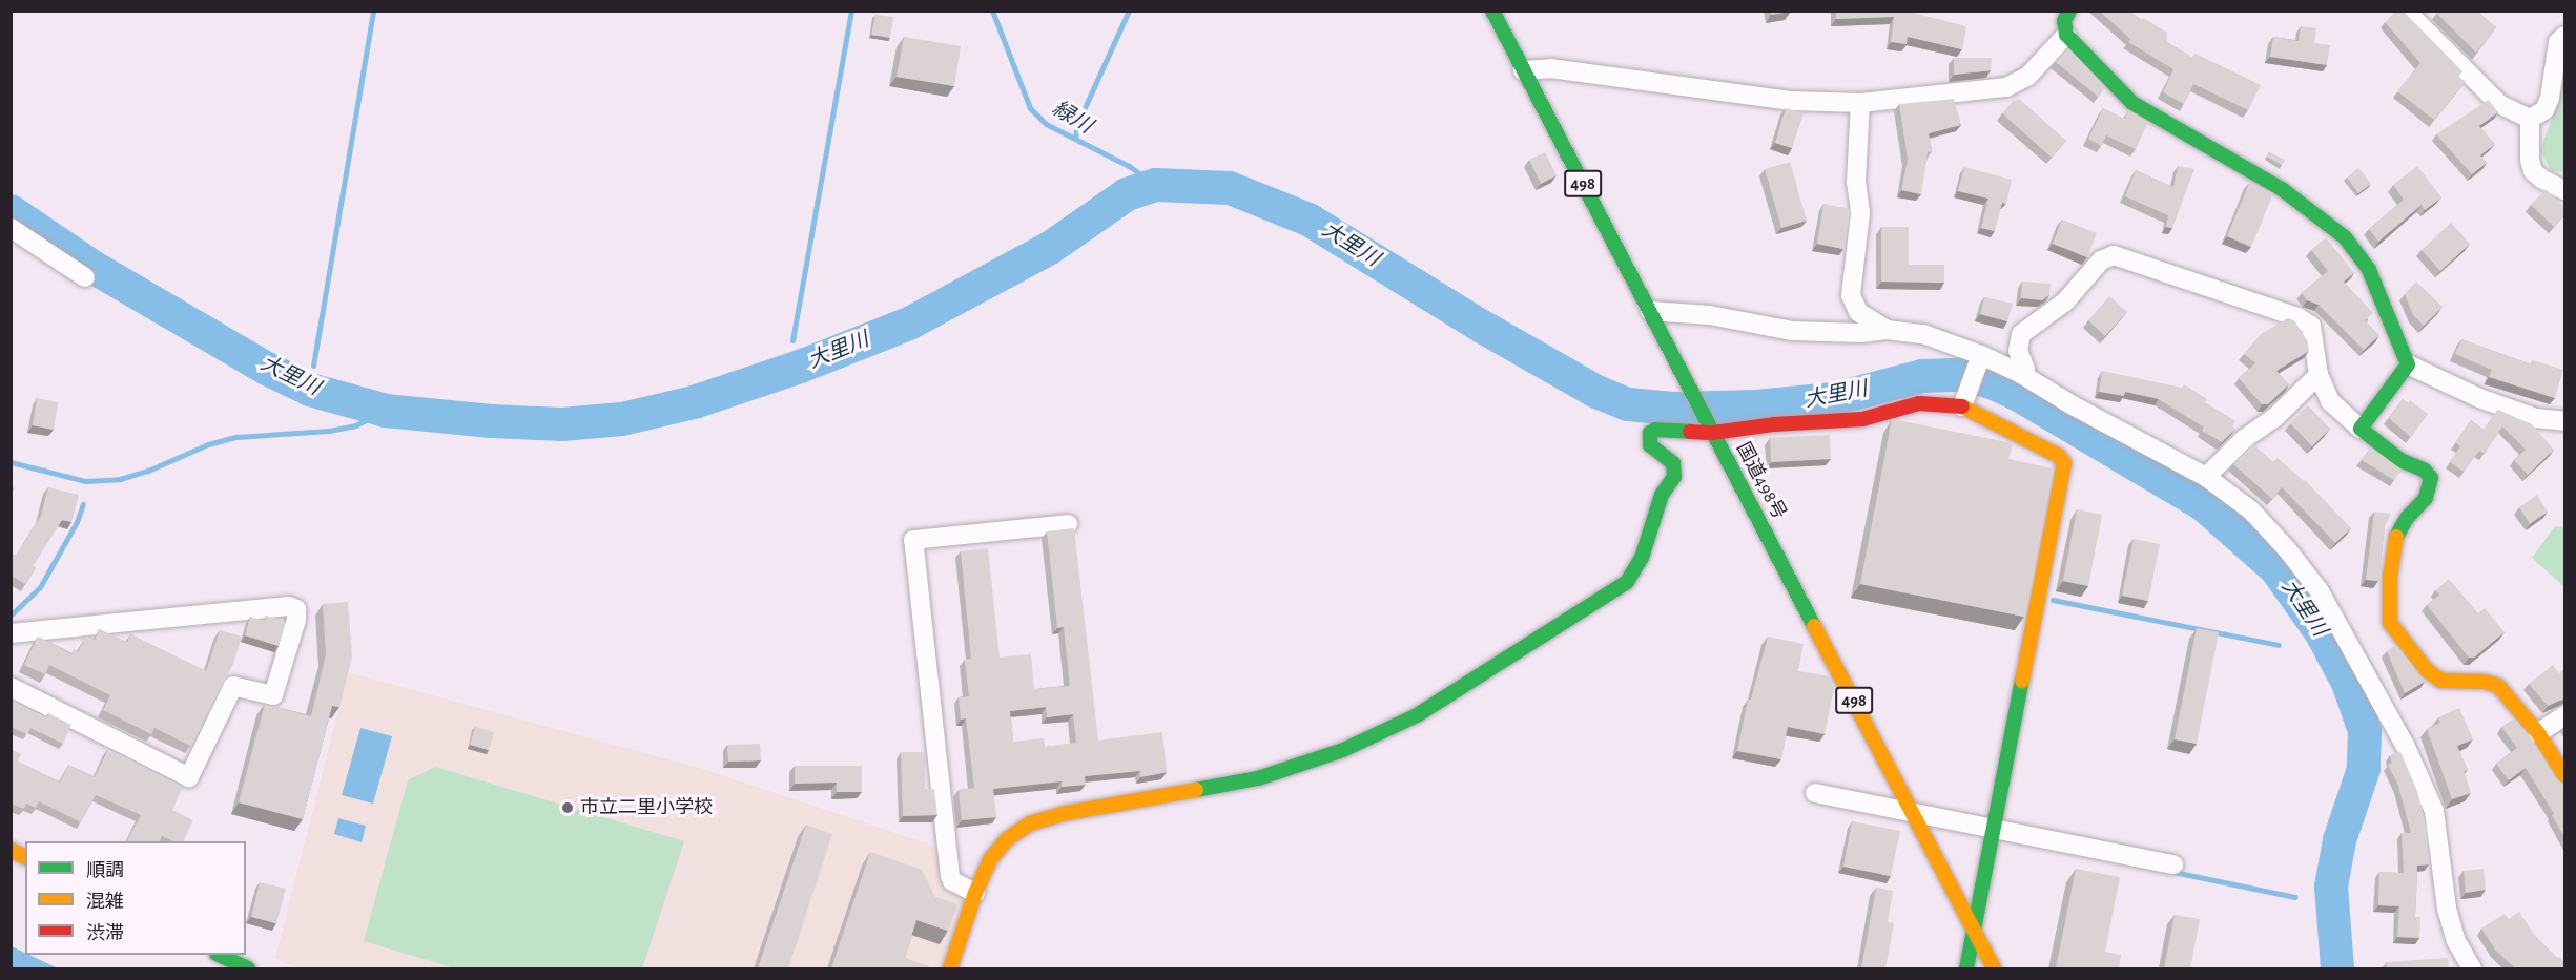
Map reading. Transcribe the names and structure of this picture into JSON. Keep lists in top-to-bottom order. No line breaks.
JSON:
{"streets":{"main road":["498","国道498号"]},"water":["緑川","大里川"],"places":["市立二里小学校"],"legend":["順調","混雑","渋滞"]}
